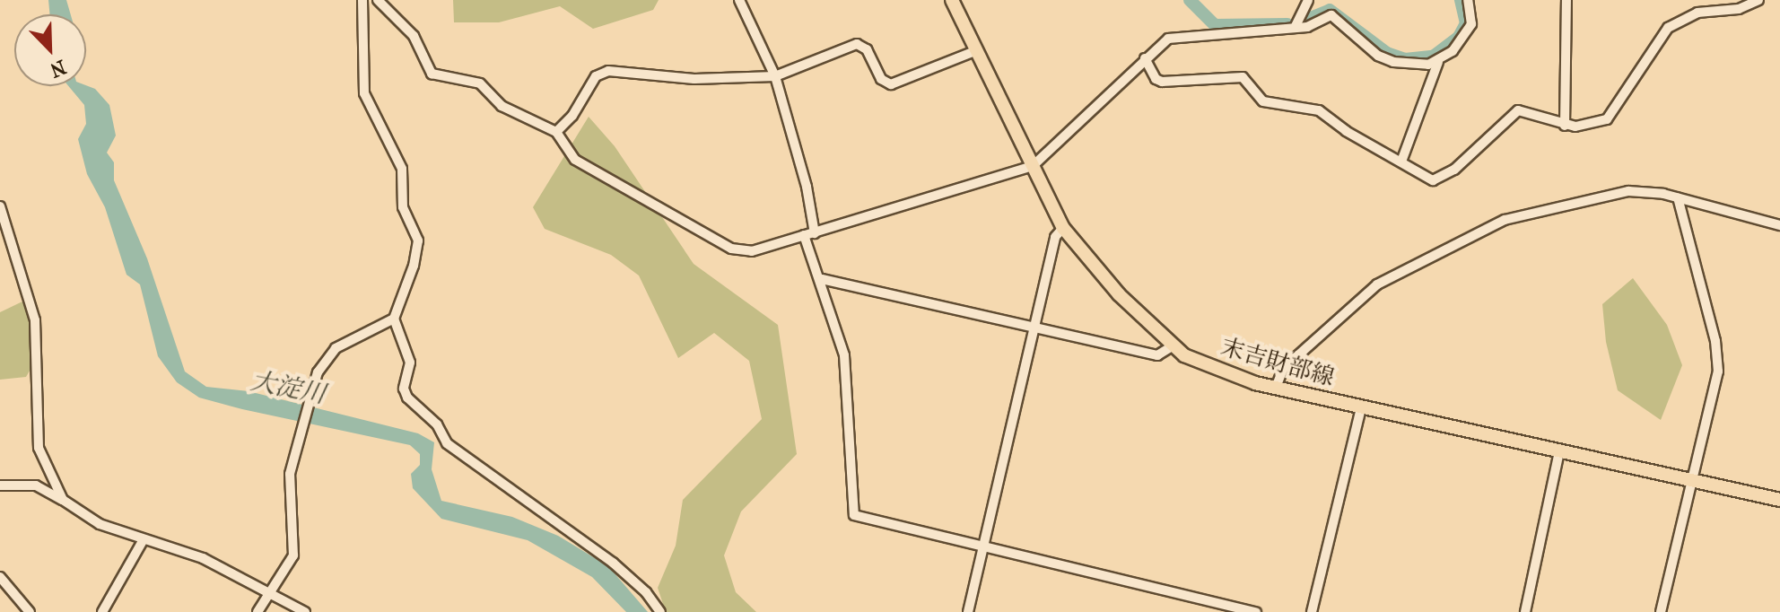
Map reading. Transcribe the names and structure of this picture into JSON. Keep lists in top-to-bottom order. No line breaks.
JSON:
{"streets":{"main road":["末吉財部線"]},"water":["大淀川"],"north":"bottom right"}
